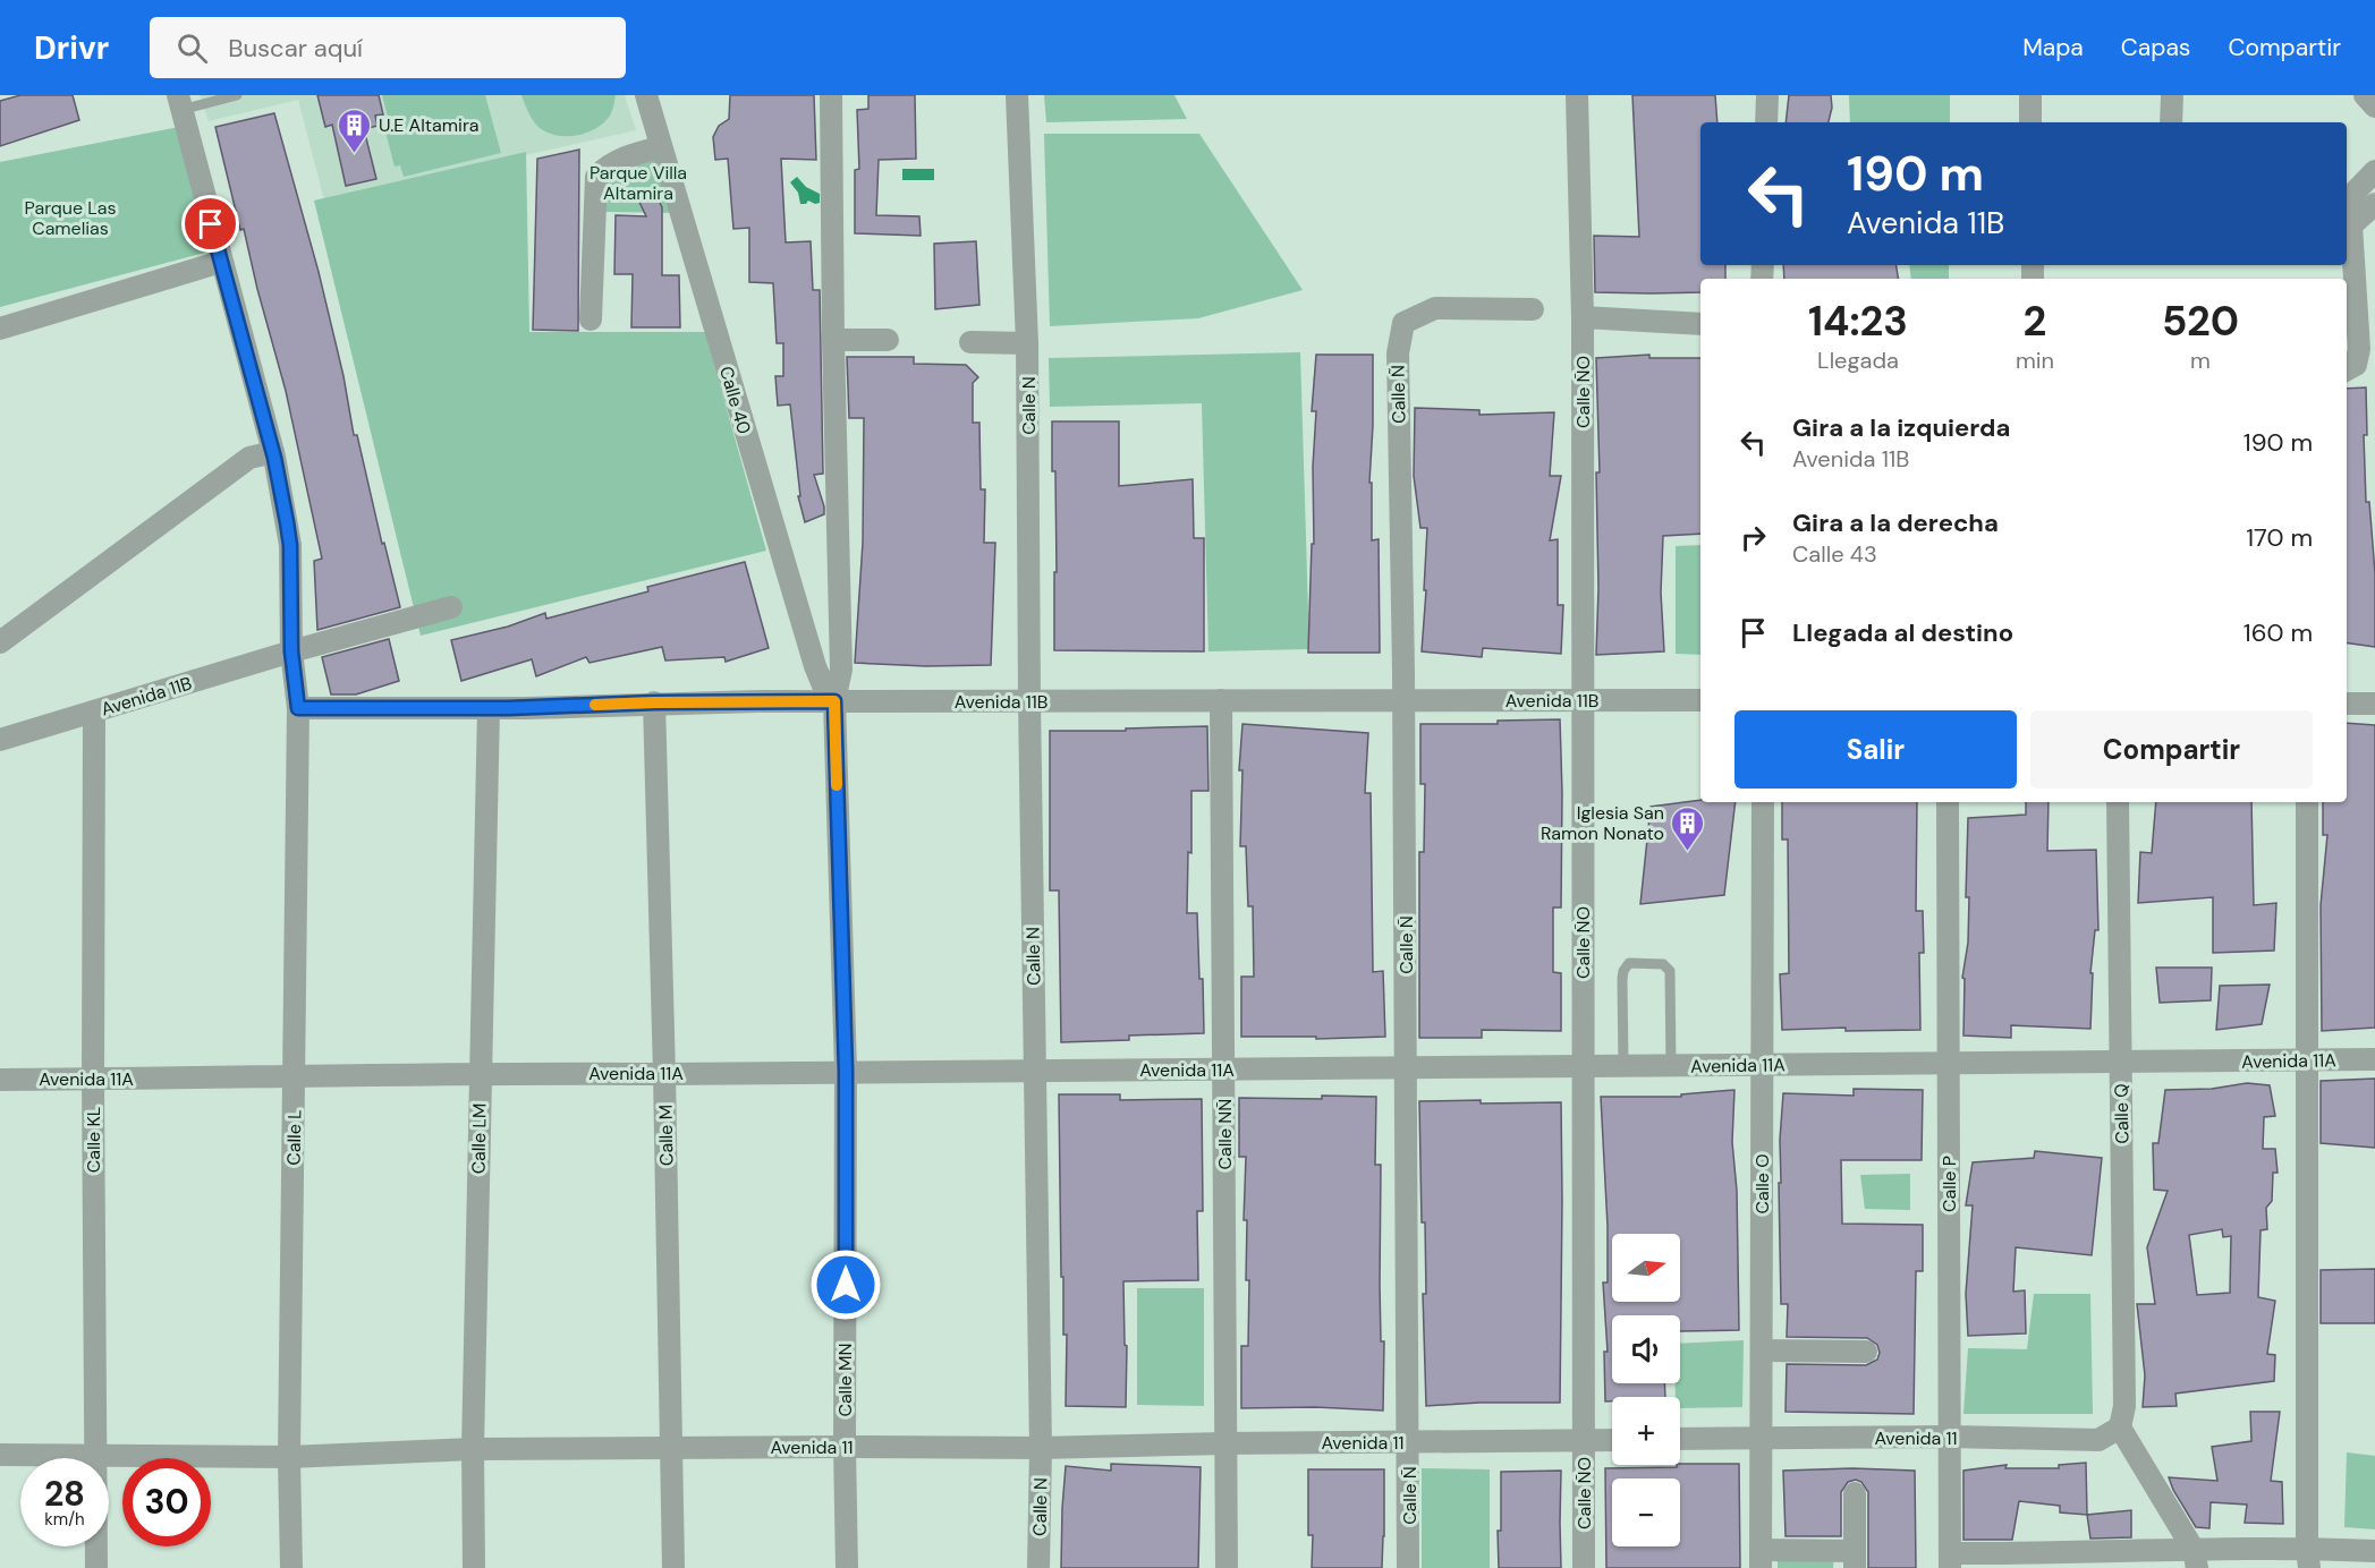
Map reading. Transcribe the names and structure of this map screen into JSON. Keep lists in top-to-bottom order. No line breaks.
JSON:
{"streets":{"street":["Calle ÑO","Calle Ñ","Calle 40","Calle N","Avenida 11B","Avenida 11A","Calle Q","Calle NÑ","Calle M","Calle L","Calle LM","Calle KL","Calle O","Calle P","Calle MN","Avenida 11"]},"crossings":[["Calle ÑO","Avenida 11B"],["Calle ÑO","Avenida 11A"],["Calle ÑO","Avenida 11"],["Calle Ñ","Avenida 11B"],["Calle Ñ","Avenida 11A"],["Calle Ñ","Avenida 11"],["Calle 40","Avenida 11B"],["Calle 40","Calle MN"],["Calle N","Avenida 11B"],["Calle N","Avenida 11A"],["Calle N","Avenida 11"],["Avenida 11B","Calle NÑ"],["Avenida 11B","Calle M"],["Avenida 11B","Calle L"],["Avenida 11B","Calle LM"],["Avenida 11B","Calle KL"],["Avenida 11B","Calle MN"],["Avenida 11A","Calle Q"],["Avenida 11A","Calle NÑ"],["Avenida 11A","Calle M"],["Avenida 11A","Calle L"],["Avenida 11A","Calle LM"],["Avenida 11A","Calle KL"],["Avenida 11A","Calle O"],["Avenida 11A","Calle P"],["Avenida 11A","Calle MN"],["Calle Q","Avenida 11"],["Calle NÑ","Avenida 11"],["Calle M","Avenida 11"],["Calle L","Avenida 11"],["Calle LM","Avenida 11"],["Calle KL","Avenida 11"],["Calle O","Avenida 11"],["Calle P","Avenida 11"],["Calle MN","Avenida 11"]],"parks":["Parque Villa Altamira","Parque Las Camelias"],"places":{"building":["U.E Altamira","Iglesia San Ramon Nonato"]},"north":"right","page":{"header":"Drivr","search":"Buscar aquí","nav":["Mapa","Capas","Compartir"],"turn":["190 m","Avenida 11B"],"eta":["14:23","Llegada","2","min","520","m"],"list":[{"name":"Gira a la izquierda","note":"Avenida 11B","value":"190 m"},{"name":"Gira a la derecha","note":"Calle 43","value":"170 m"},{"name":"Llegada al destino","value":"160 m"}],"buttons":["Salir","Compartir"],"map_buttons":["+","−"],"speed":"28 km/h","limit":"30"}}
